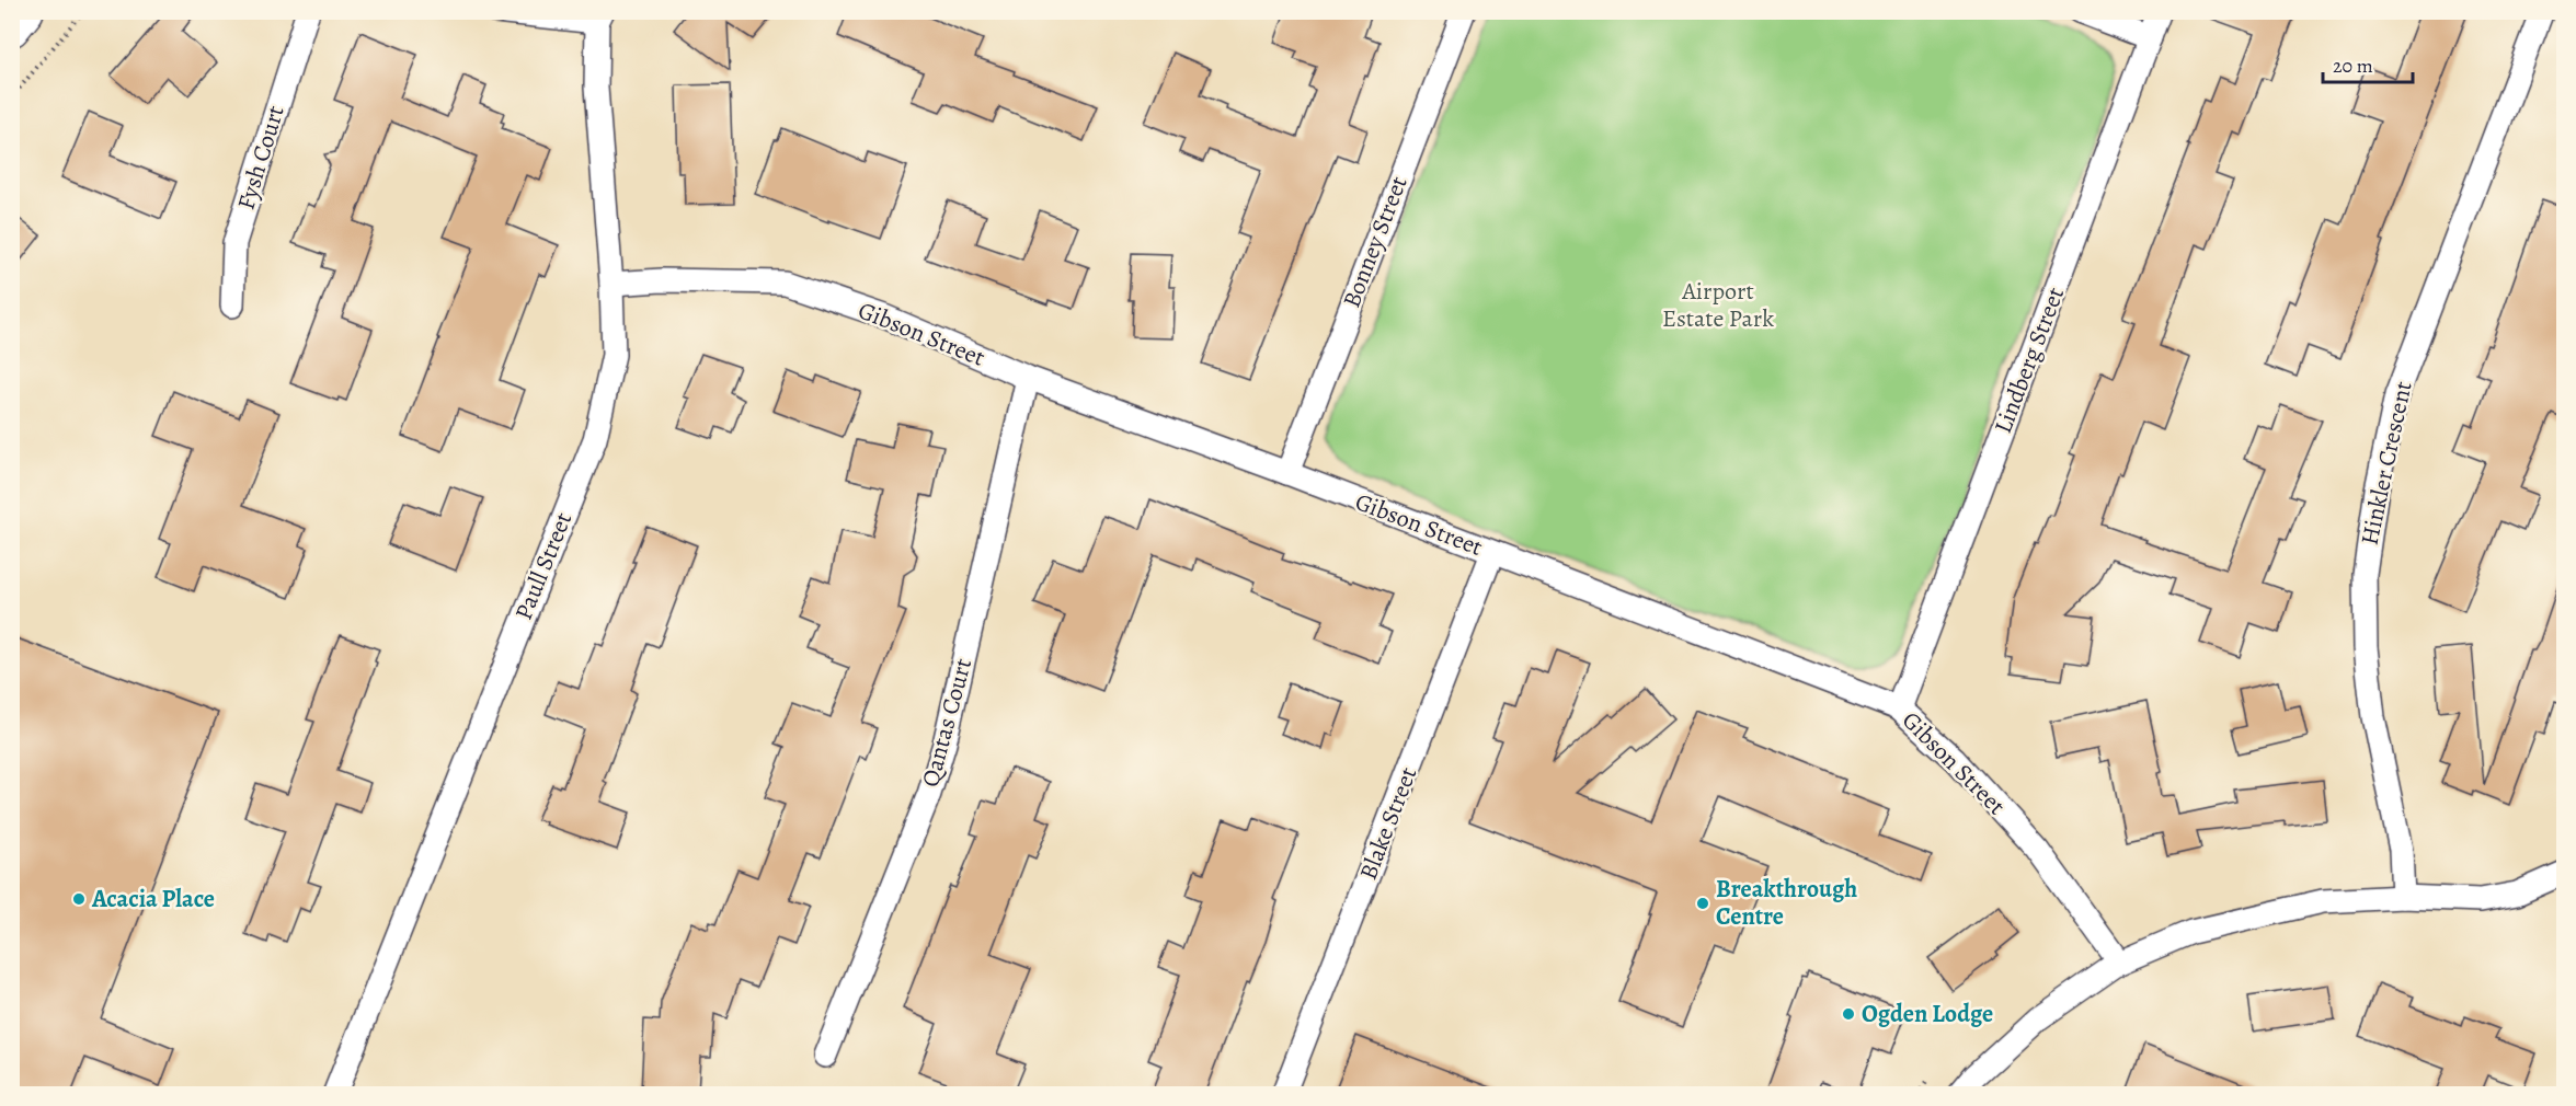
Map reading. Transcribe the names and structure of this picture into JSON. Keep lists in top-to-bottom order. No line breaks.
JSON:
{"streets":{"street":["Fysh Court","Bonney Street","Gibson Street","Lindberg Street","Hinkler Crescent","Paull Street","Qantas Court","Blake Street"]},"crossings":[["Bonney Street","Gibson Street"],["Gibson Street","Lindberg Street"],["Gibson Street","Paull Street"],["Gibson Street","Qantas Court"],["Gibson Street","Blake Street"]],"parks":["Airport Estate Park"],"places":["Acacia Place","Breakthrough Centre","Ogden Lodge"],"scale_bar":"20 m"}
